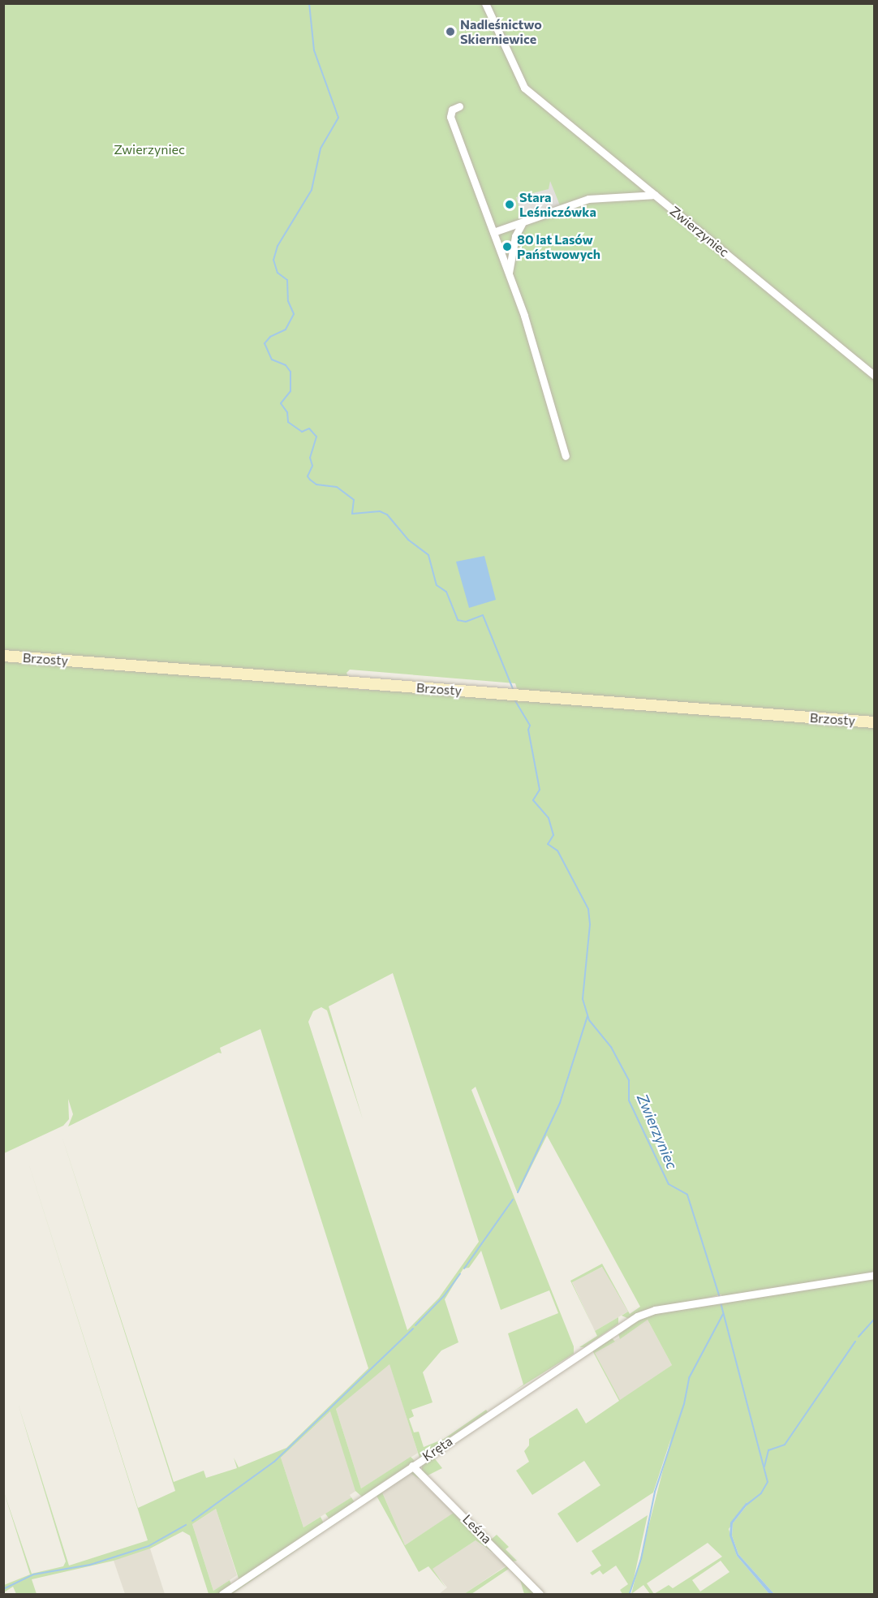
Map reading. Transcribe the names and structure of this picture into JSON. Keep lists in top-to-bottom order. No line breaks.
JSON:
{"streets":{"street":["Zwierzyniec","Brzosty","Kręta","Leśna"]},"crossings":[["Kręta","Leśna"]],"water":["Zwierzyniec"],"parks":["Zwierzyniec"],"places":["Nadleśnictwo Skierniewice","Stara Leśniczówka","80 lat Lasów Państwowych"]}
